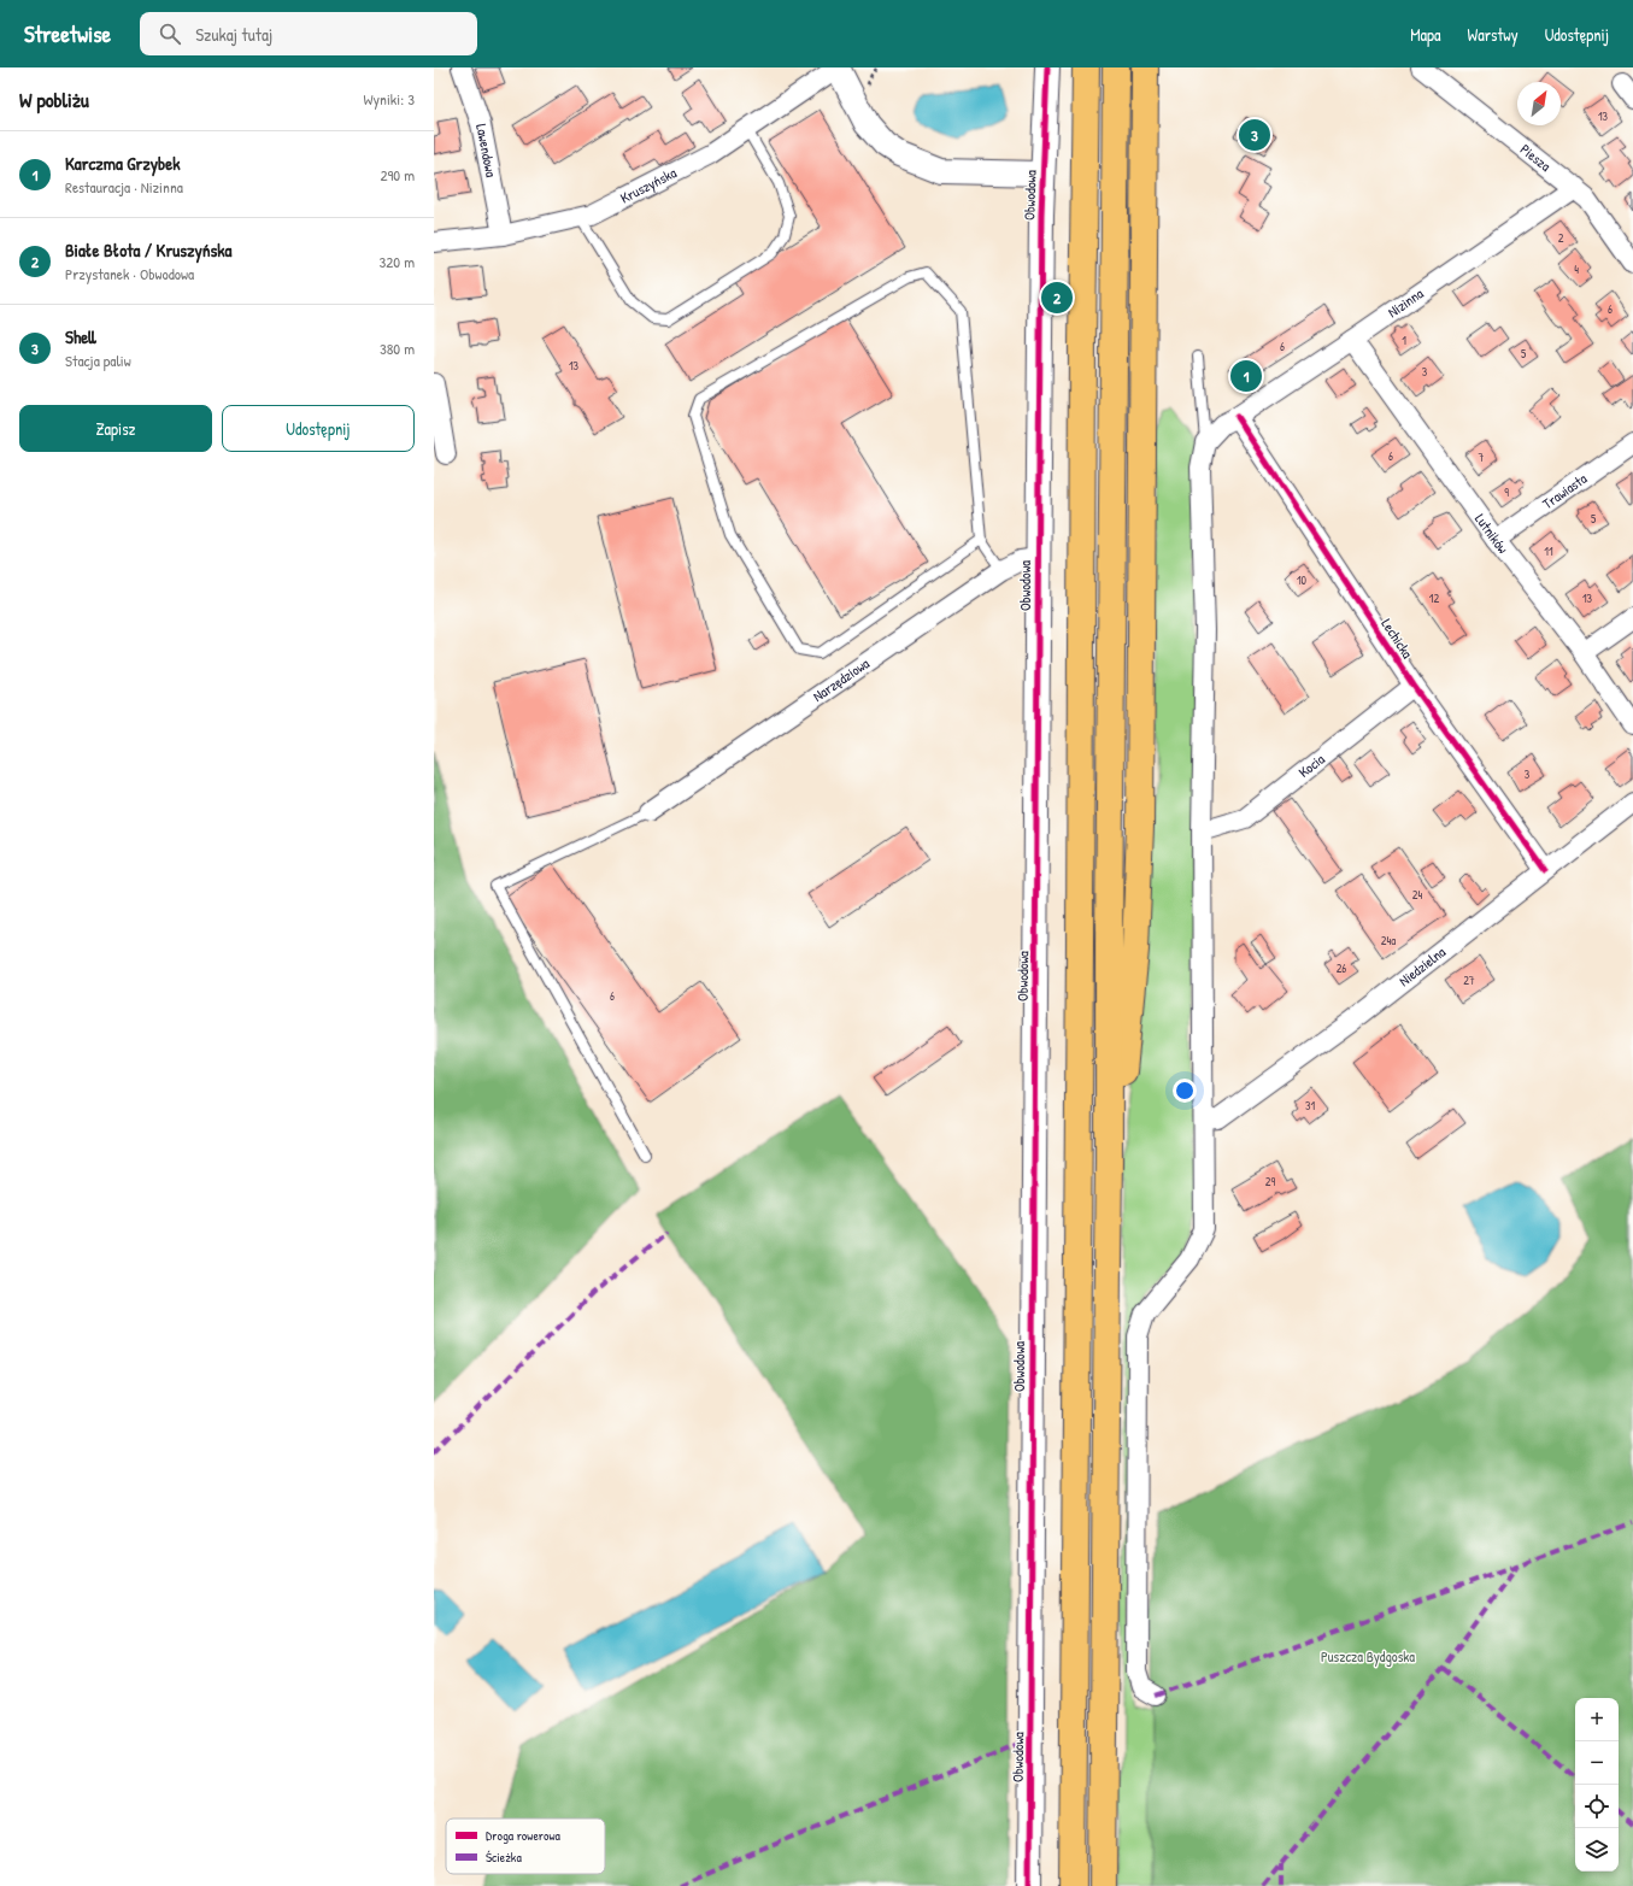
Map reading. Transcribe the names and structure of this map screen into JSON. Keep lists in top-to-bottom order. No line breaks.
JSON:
{"streets":{"street":["Lawendowa","Piesza","Kruszyńska","Obwodowa","Nizinna","Trawiasta","Lutników","Lechicka","Narzędziowa","Kocia","Niedzielna"]},"crossings":[["Lawendowa","Kruszyńska"],["Piesza","Nizinna"],["Obwodowa","Narzędziowa"],["Nizinna","Lutników"],["Nizinna","Lechicka"],["Trawiasta","Lutników"],["Lechicka","Kocia"],["Lechicka","Niedzielna"]],"parks":["Puszcza Bydgoska"],"house_numbers":["13","2","4","6","1","6","5","13","3","6","7","9","5","11","10","12","13","3","24","24a","26","27","6","31","29"],"legend":["Droga rowerowa","Ścieżka"],"north":"top right","page":{"header":"Streetwise","search":"Szukaj tutaj","nav":["Mapa","Warstwy","Udostępnij"],"heading":["W pobliżu","Wyniki: 3"],"pins":["3","2","1"],"list":[{"mark":"1","name":"Karczma Grzybek","note":"Restauracja · Nizinna","value":"290 m"},{"mark":"2","name":"Białe Błota / Kruszyńska","note":"Przystanek · Obwodowa","value":"320 m"},{"mark":"3","name":"Shell","note":"Stacja paliw","value":"380 m"}],"buttons":["Zapisz","Udostępnij"],"map_buttons":["+","−"]}}
